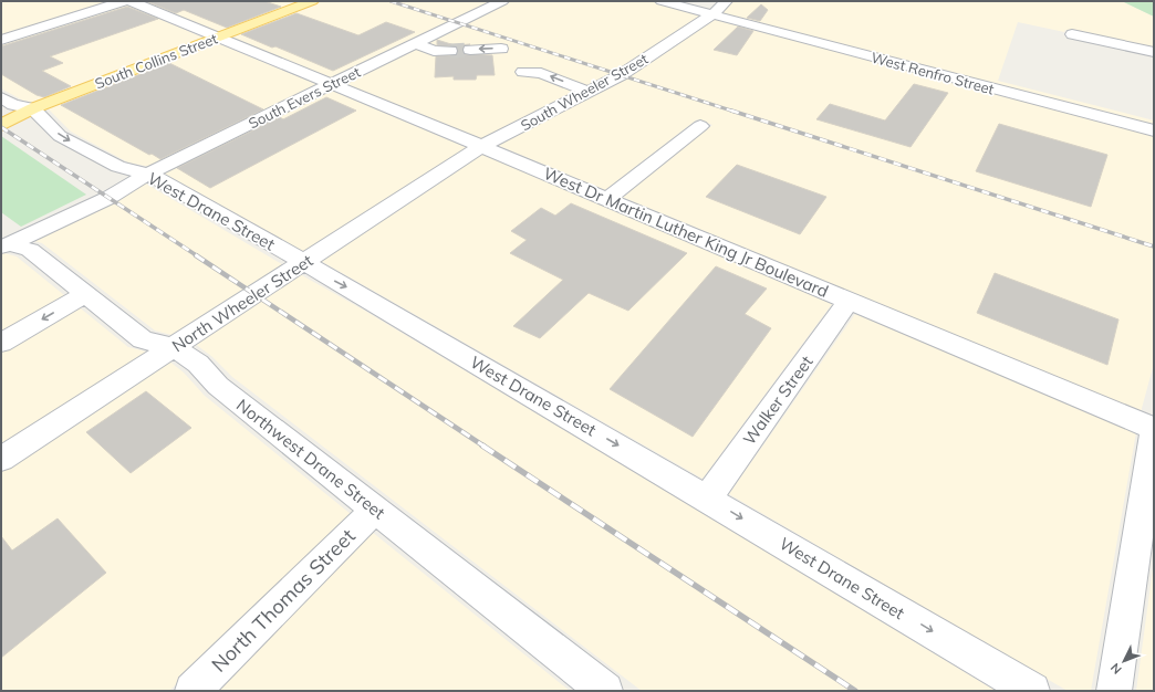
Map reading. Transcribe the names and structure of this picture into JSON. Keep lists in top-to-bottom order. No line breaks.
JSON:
{"streets":{"main road":["South Collins Street"],"street":["West Renfro Street","South Wheeler Street","South Evers Street","West Drane Street","West Dr Martin Luther King Jr Boulevard","North Wheeler Street","Walker Street","Northwest Drane Street","North Thomas Street"]},"crossings":[["South Collins Street","West Drane Street"],["South Collins Street","West Dr Martin Luther King Jr Boulevard"],["West Renfro Street","South Wheeler Street"],["South Wheeler Street","West Dr Martin Luther King Jr Boulevard"],["South Wheeler Street","North Wheeler Street"],["South Evers Street","West Drane Street"],["South Evers Street","West Dr Martin Luther King Jr Boulevard"],["South Evers Street","Northwest Drane Street"],["West Drane Street","North Wheeler Street"],["West Drane Street","Walker Street"],["West Dr Martin Luther King Jr Boulevard","North Wheeler Street"],["West Dr Martin Luther King Jr Boulevard","Walker Street"],["North Wheeler Street","Northwest Drane Street"],["Northwest Drane Street","North Thomas Street"]],"one_way":["West Drane Street"],"north":"bottom left"}
